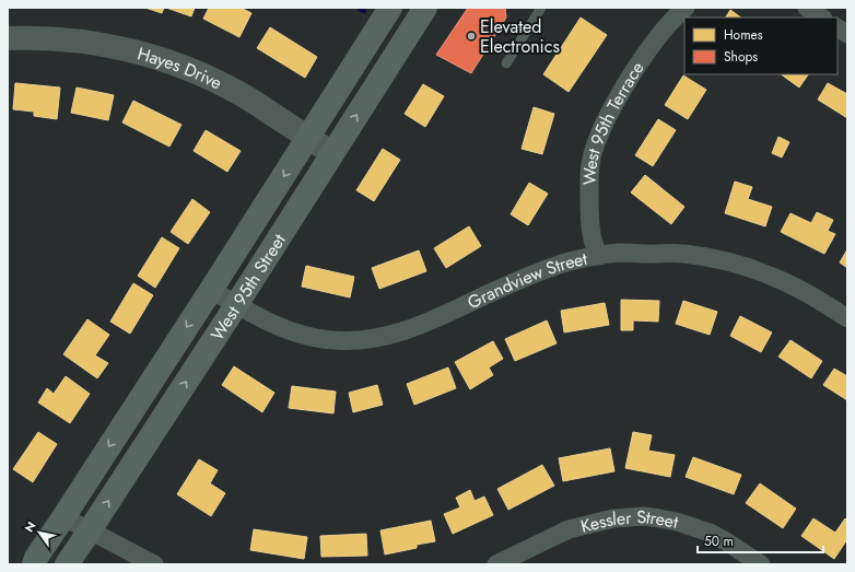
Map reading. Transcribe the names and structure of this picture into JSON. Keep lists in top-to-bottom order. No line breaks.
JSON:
{"streets":{"main road":["West 95th Street"],"street":["Hayes Drive","West 95th Terrace","Grandview Street","Kessler Street"]},"crossings":[["Hayes Drive","West 95th Street"],["West 95th Terrace","Grandview Street"],["Grandview Street","West 95th Street"]],"places":["Elevated Electronics"],"legend":["Homes","Shops"],"scale_bar":"50 m","north":"top left"}
